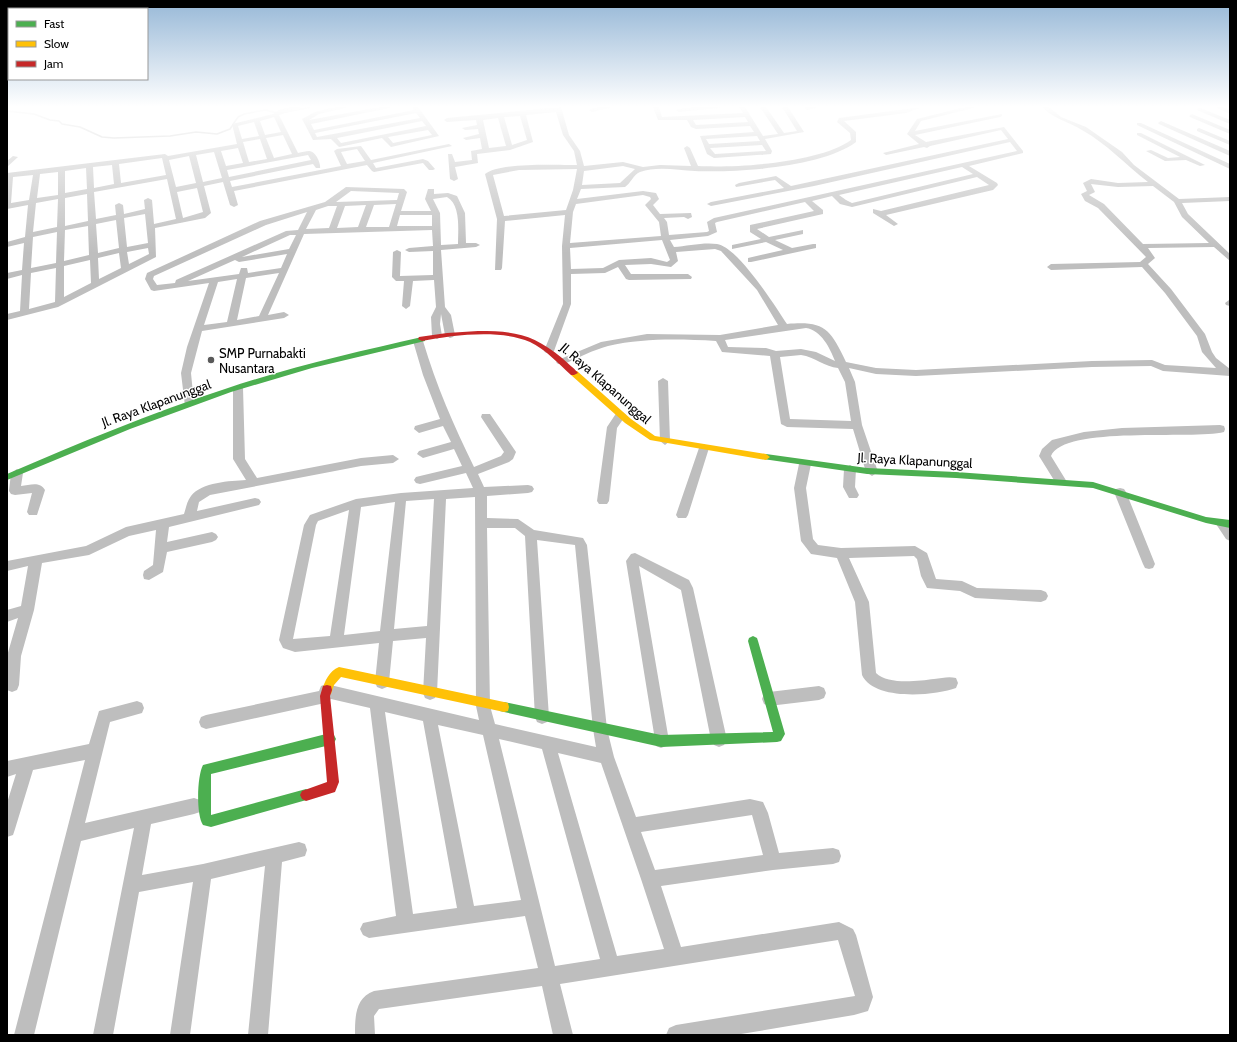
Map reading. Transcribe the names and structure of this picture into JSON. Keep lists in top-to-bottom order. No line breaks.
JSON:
{"streets":{"street":["Jl. Raya Klapanunggal"]},"places":["SMP Purnabakti Nusantara"],"legend":["Fast","Slow","Jam"]}
